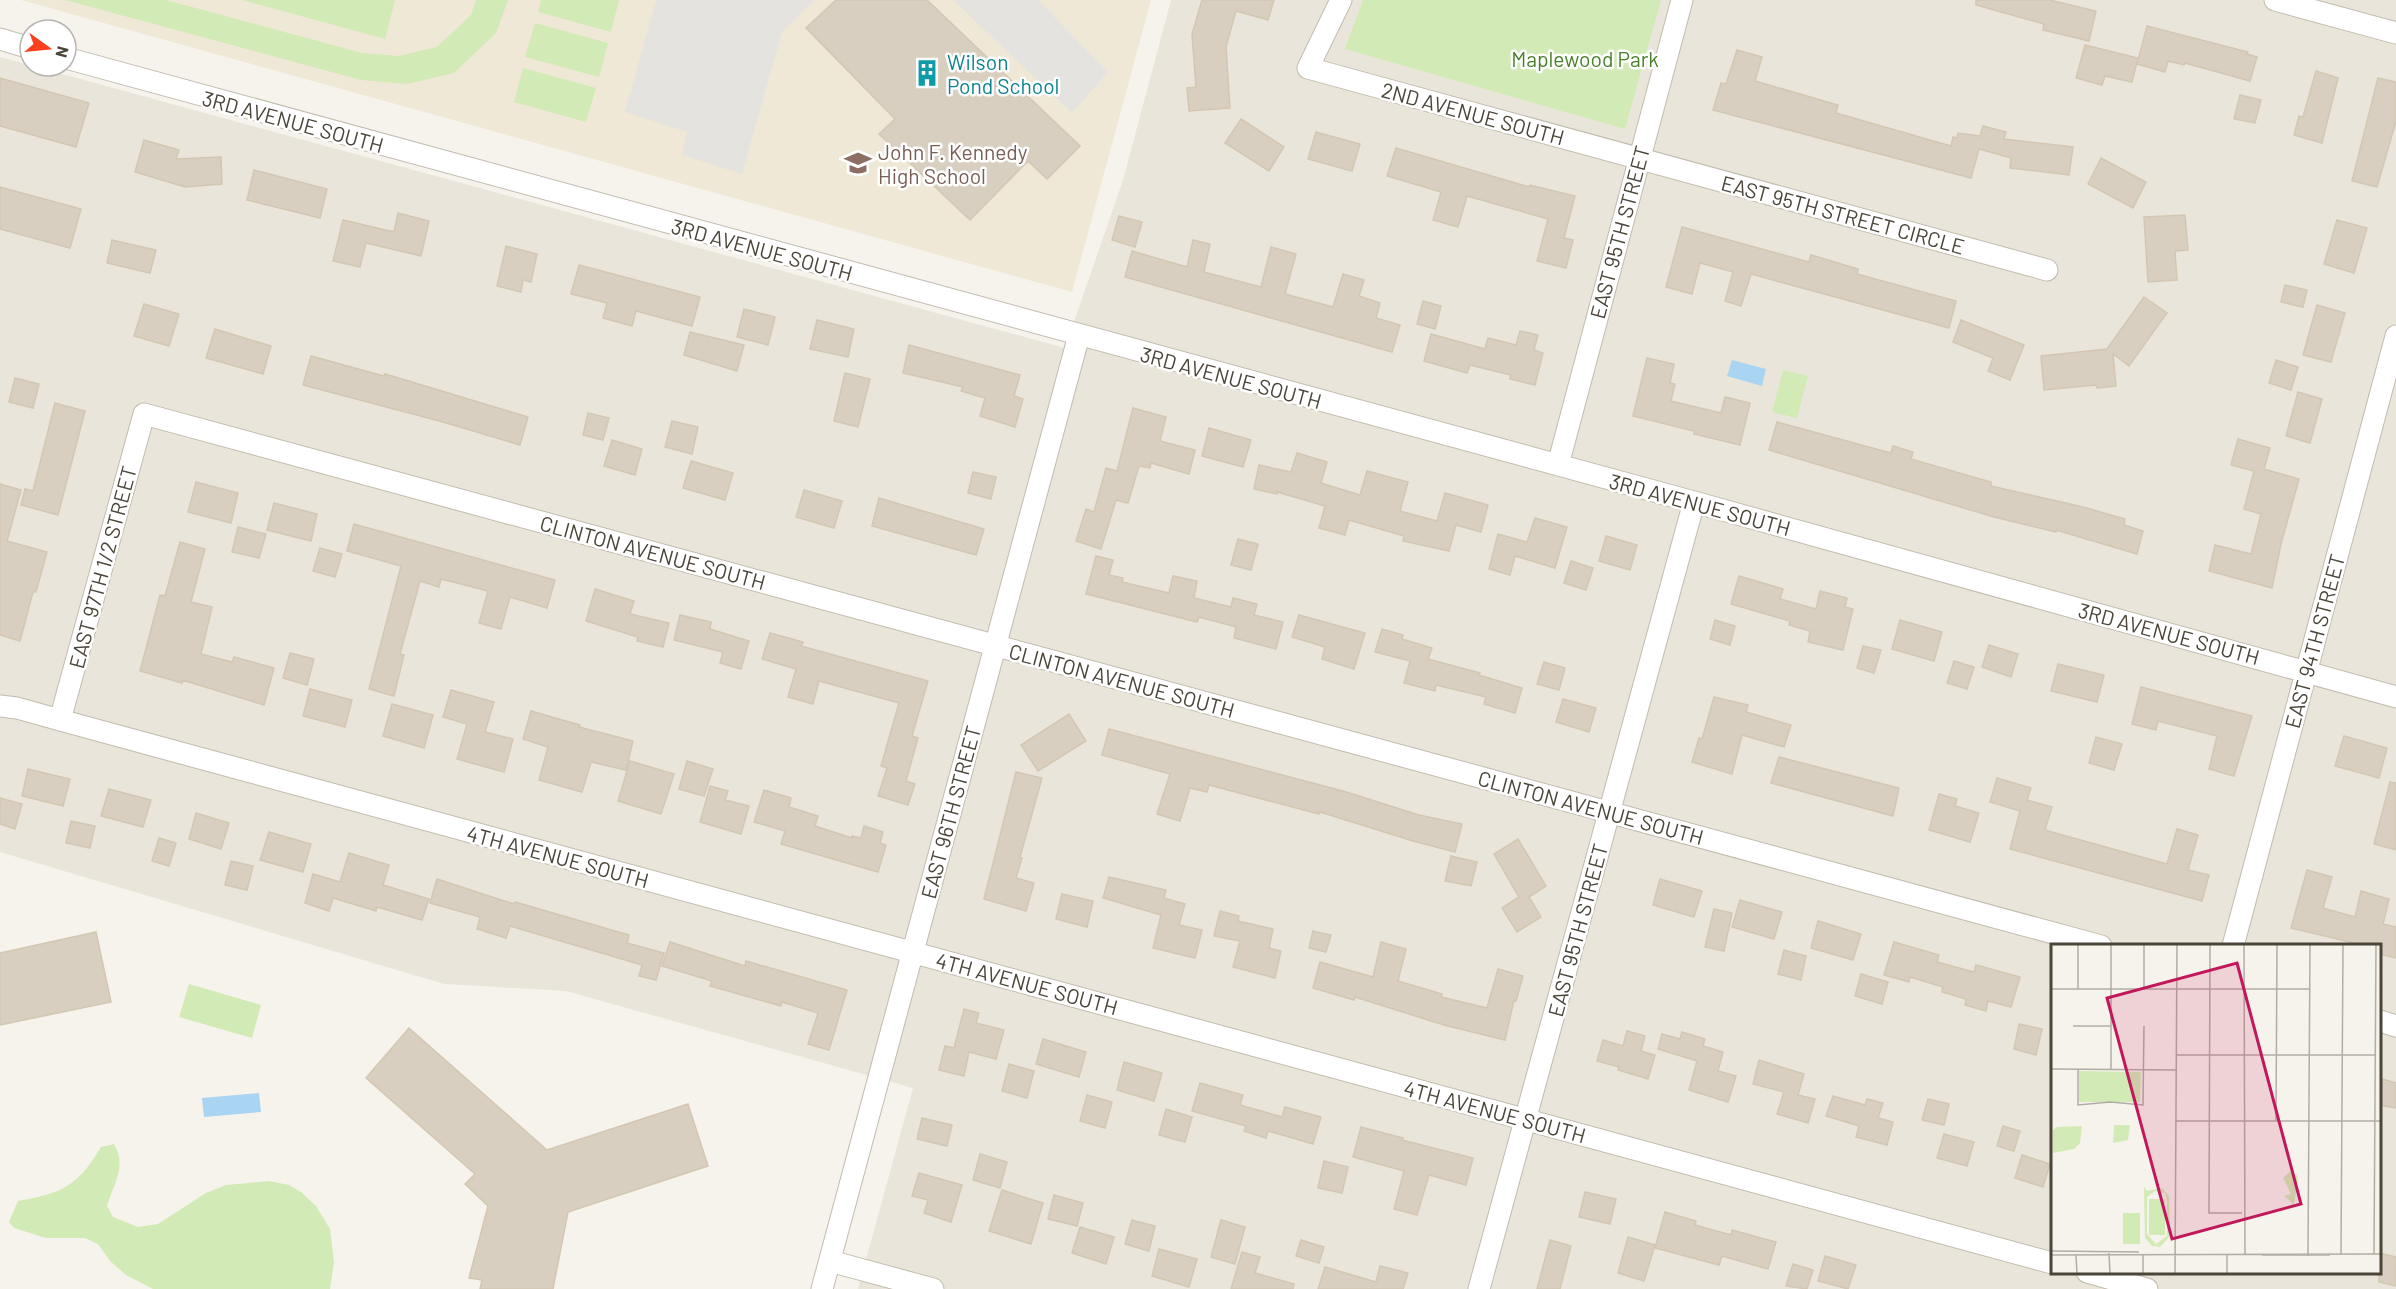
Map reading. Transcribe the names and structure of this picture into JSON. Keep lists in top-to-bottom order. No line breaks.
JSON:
{"streets":{"street":["2ND AVENUE SOUTH","3RD AVENUE SOUTH","EAST 95TH STREET CIRCLE","EAST 95TH STREET","CLINTON AVENUE SOUTH","EAST 97TH 1/2 STREET","EAST 94TH STREET","EAST 96TH STREET","4TH AVENUE SOUTH"]},"crossings":[["2ND AVENUE SOUTH","EAST 95TH STREET CIRCLE"],["2ND AVENUE SOUTH","EAST 95TH STREET"],["3RD AVENUE SOUTH","EAST 95TH STREET"],["3RD AVENUE SOUTH","EAST 94TH STREET"],["3RD AVENUE SOUTH","EAST 96TH STREET"],["EAST 95TH STREET CIRCLE","EAST 95TH STREET"],["EAST 95TH STREET","CLINTON AVENUE SOUTH"],["EAST 95TH STREET","4TH AVENUE SOUTH"],["CLINTON AVENUE SOUTH","EAST 97TH 1/2 STREET"],["CLINTON AVENUE SOUTH","EAST 96TH STREET"],["EAST 97TH 1/2 STREET","4TH AVENUE SOUTH"],["EAST 96TH STREET","4TH AVENUE SOUTH"]],"parks":["Maplewood Park"],"places":{"building":["Wilson Pond School"],"school or university":["John F. Kennedy High School"]},"north":"right"}
